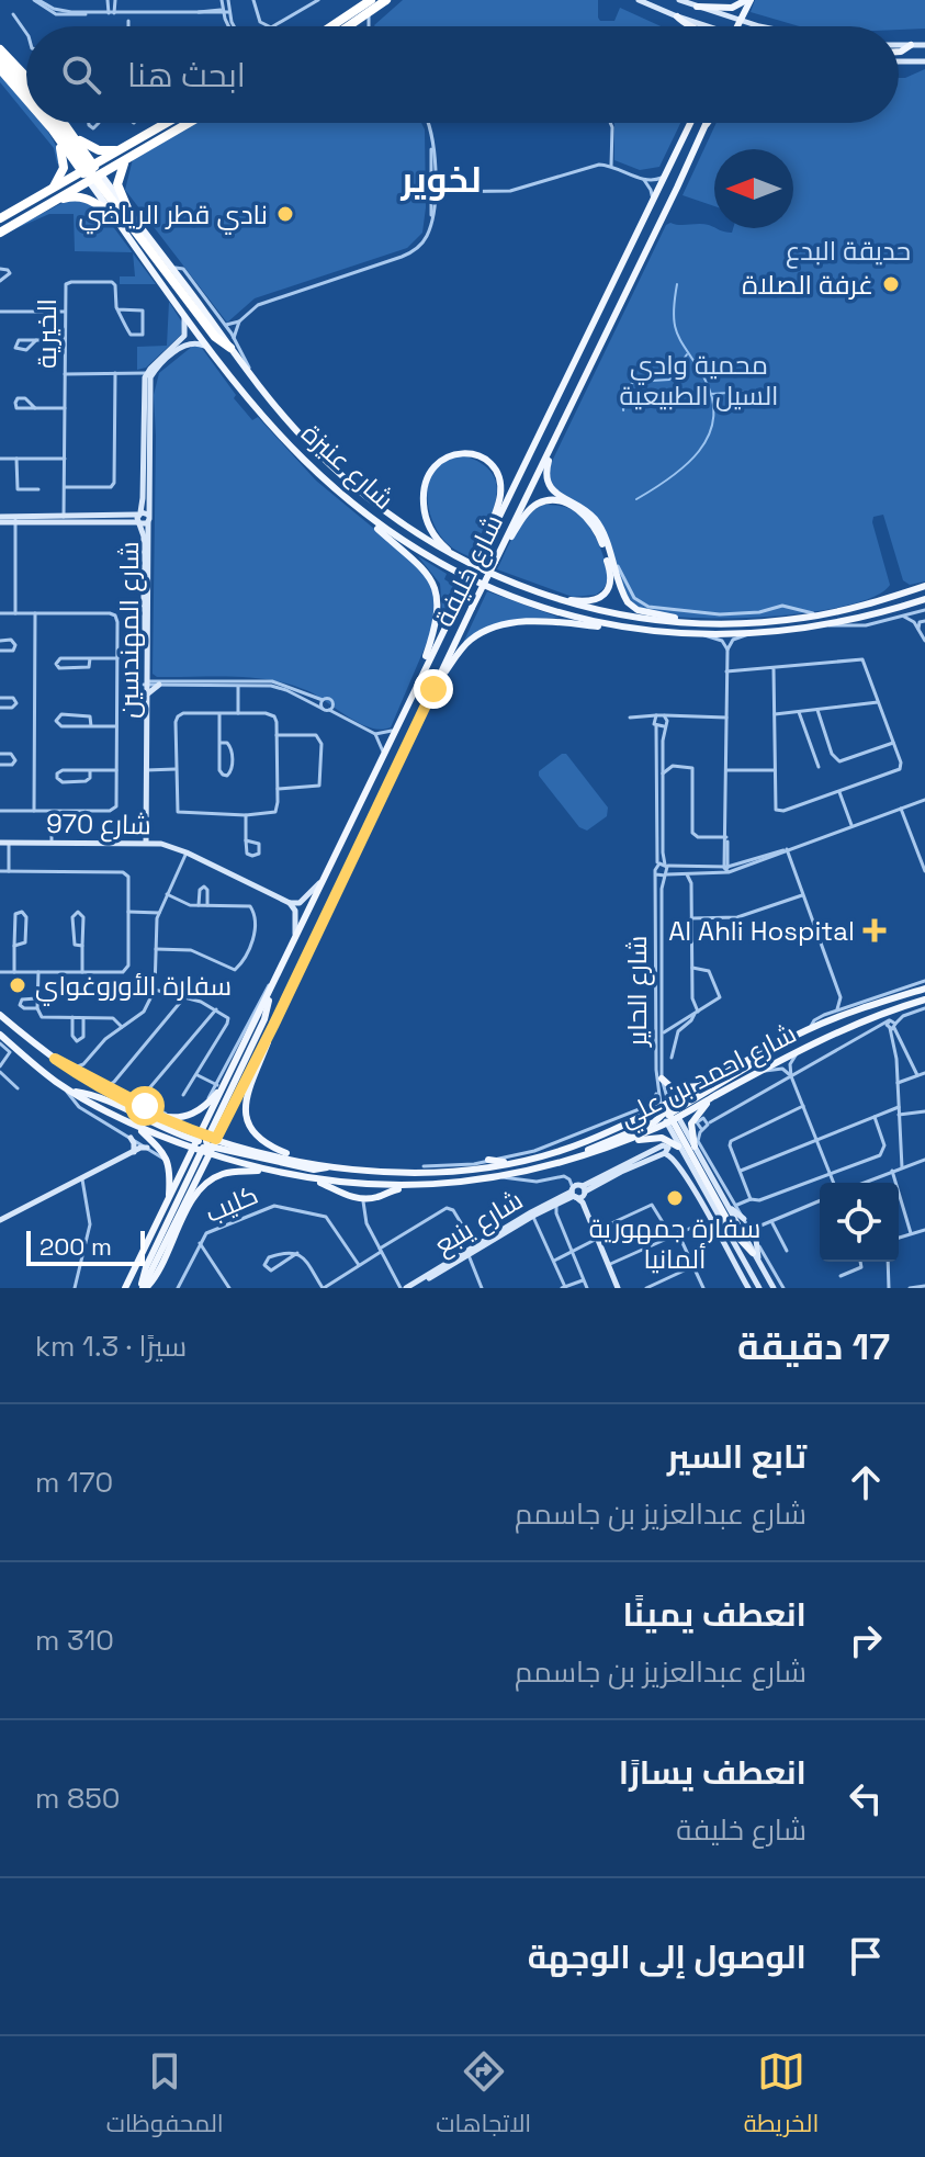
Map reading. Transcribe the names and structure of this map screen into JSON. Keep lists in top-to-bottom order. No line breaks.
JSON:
{"streets":{"highway":["شارع عنيزة"],"main road":["شارع خليفة","شارع احمد بن علي"],"street":["الخيرية","شارع المهندسين","شارع 970","شارع الحاير","كليب","شارع ينبع"]},"crossings":[["شارع عنيزة","شارع المهندسين"],["شارع خليفة","شارع احمد بن علي"],["شارع المهندسين","شارع 970"],["شارع الحاير","شارع احمد بن علي"]],"districts":["لخوير"],"parks":["حديقة البدع","محمية وادي السيل الطبيعية"],"places":{"other":["نادي قطر الرياضي","غرفة الصلاة","سفارة الأوروغواي","سفارة جمهورية ألمانيا"],"health":["Al Ahli Hospital"]},"scale_bar":"200 m","north":"left","page":{"search":"ابحث هنا","scale":"200 m","heading":["17 دقيقة","سيرًا · 1.3 km"],"list":[["تابع السير","شارع عبدالعزيز بن جاسمم","170 m"],["انعطف يمينًا","شارع عبدالعزيز بن جاسمم","310 m"],["انعطف يسارًا","شارع خليفة","850 m"],"الوصول إلى الوجهة"],"nav":["الخريطة","الاتجاهات","المحفوظات"]}}
